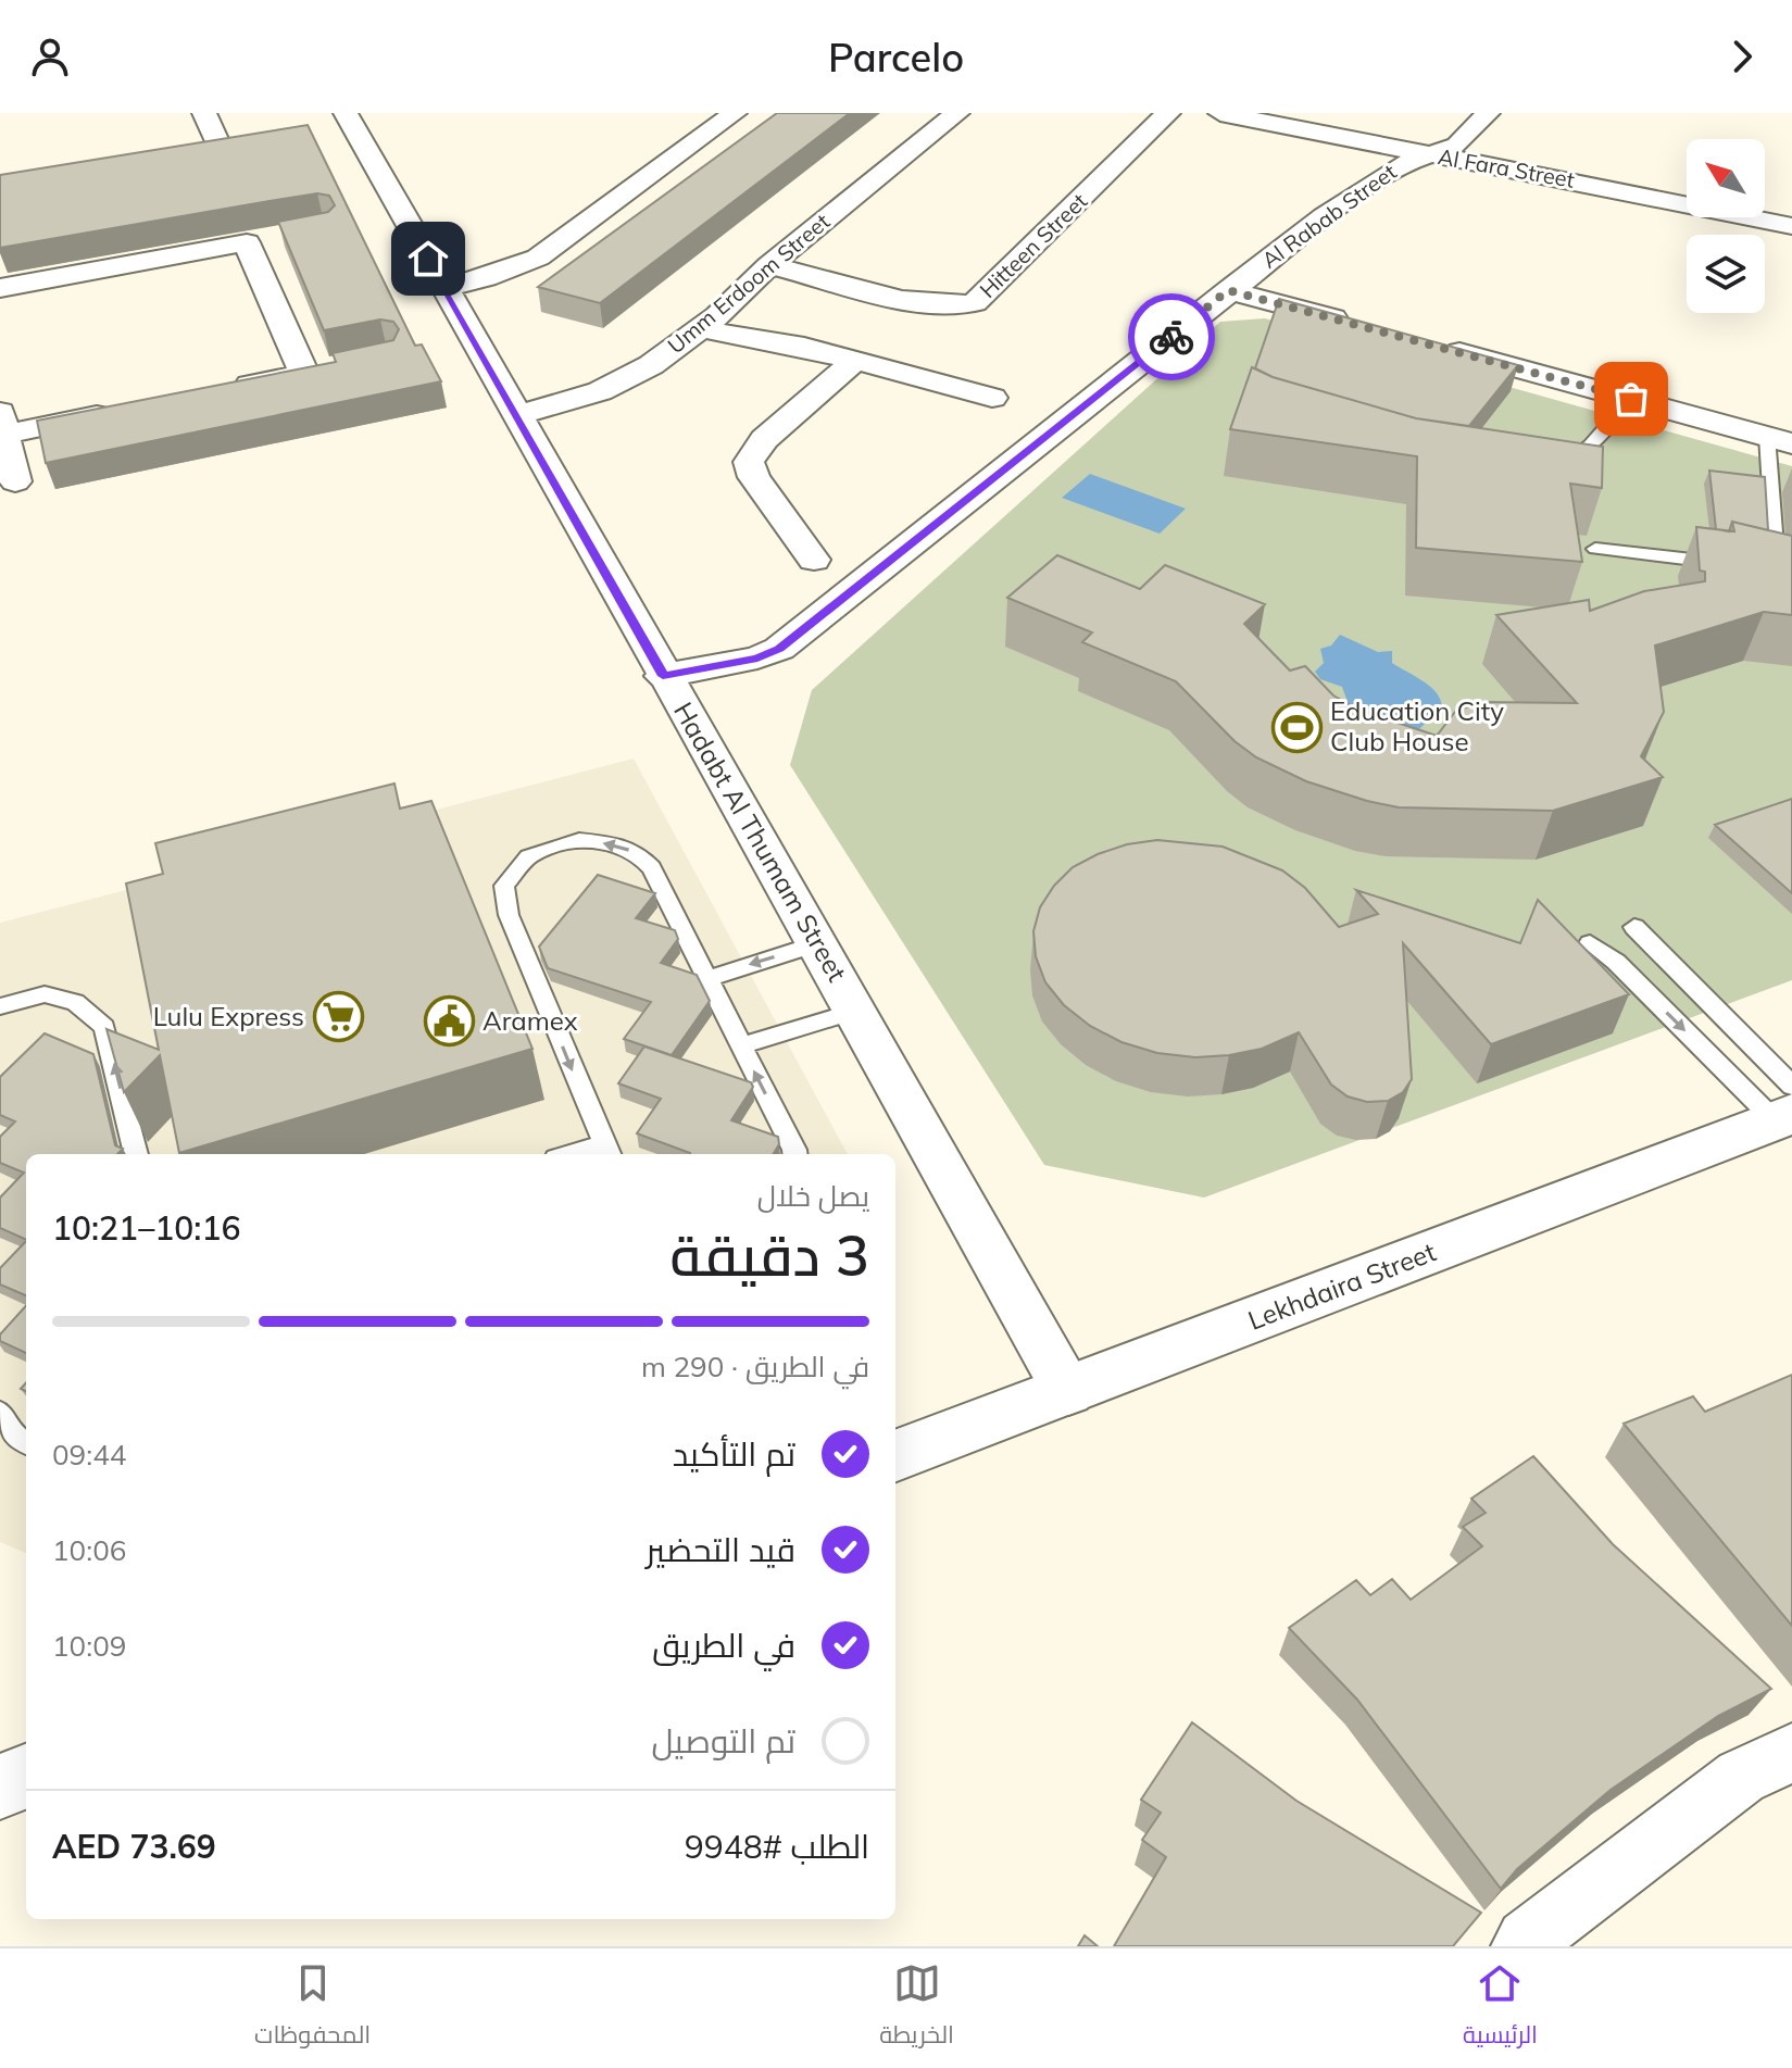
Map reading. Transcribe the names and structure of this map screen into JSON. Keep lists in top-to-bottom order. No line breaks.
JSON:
{"streets":{"street":["Al Fara Street","Al Rabab Street","Hitteen Street","Umm Erdoom Street","Hadabt Al Thumam Street","Lekhdaira Street"]},"crossings":[["Al Fara Street","Al Rabab Street"],["Al Rabab Street","Hadabt Al Thumam Street"],["Hitteen Street","Umm Erdoom Street"],["Umm Erdoom Street","Hadabt Al Thumam Street"],["Hadabt Al Thumam Street","Lekhdaira Street"]],"places":{"sports":["Education City Club House"],"supermarket":["Lulu Express"],"public building":["Aramex"]},"north":"top left","page":{"header":"Parcelo","heading":["3 دقيقة","يصل خلال","10:16–10:21"],"panel":["الطلب #9948","AED 73.69"],"bar":"في الطريق · 290 m","list":[["تم التأكيد","09:44"],["قيد التحضير","10:06"],["في الطريق","10:09"],"تم التوصيل"],"tabs":["الرئيسية","الخريطة","المحفوظات"]}}
